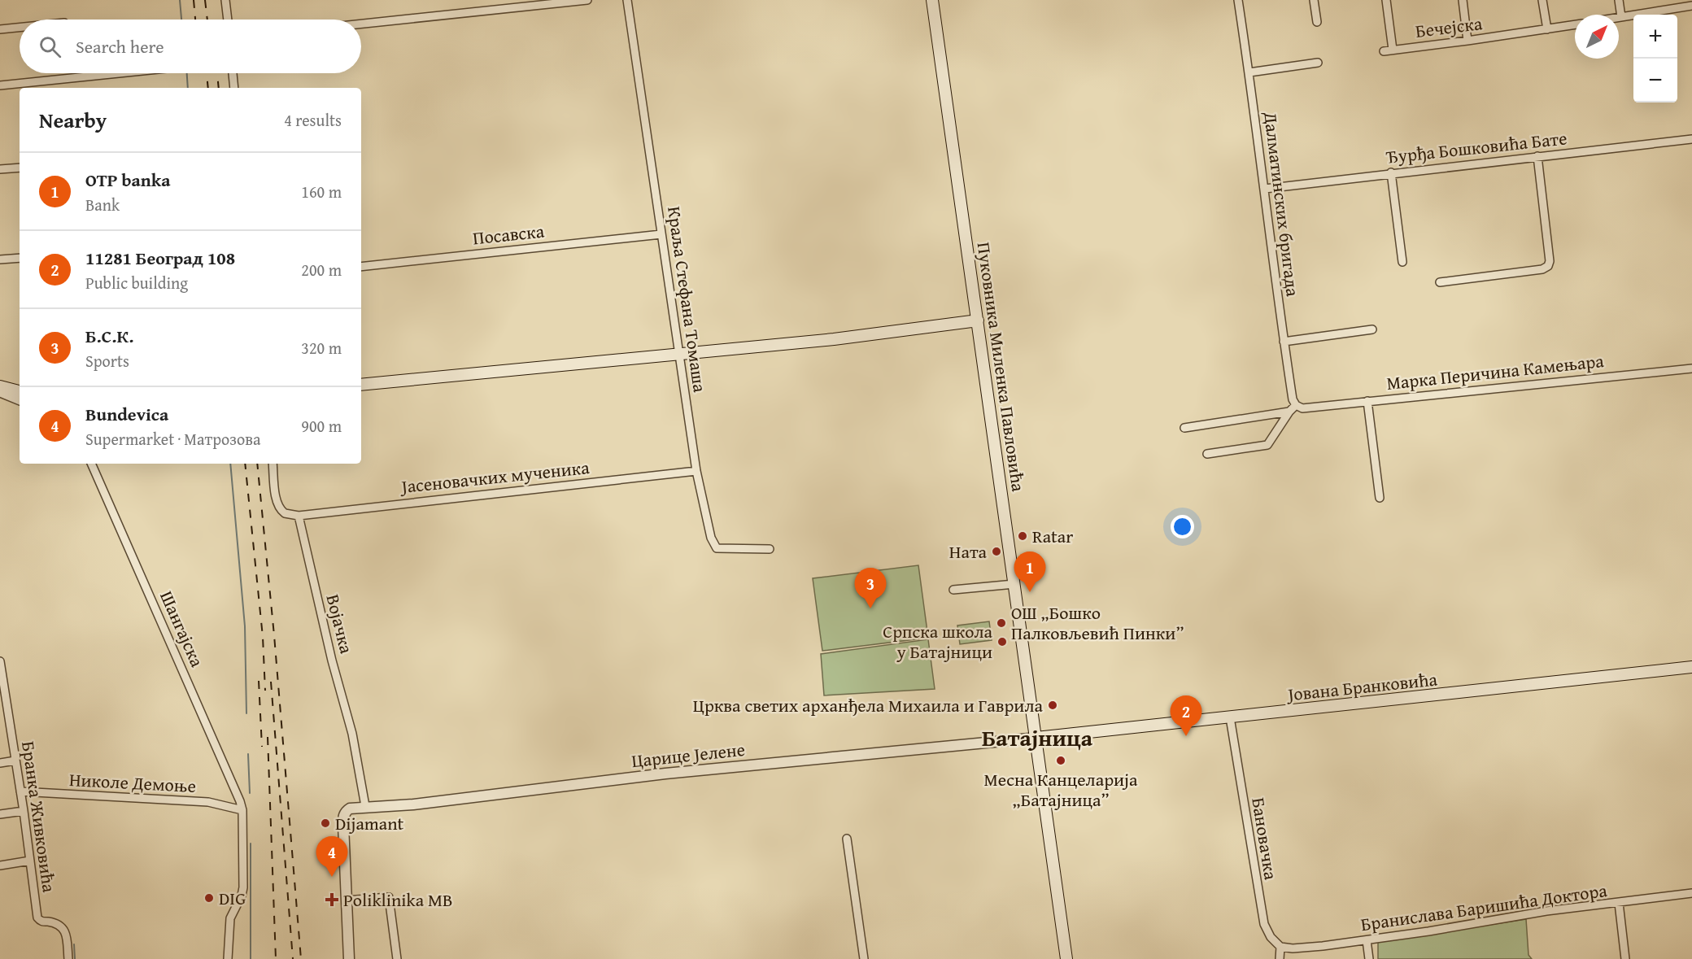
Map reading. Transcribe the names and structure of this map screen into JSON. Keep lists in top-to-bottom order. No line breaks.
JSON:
{"streets":{"main road":["Пуковника Миленка Павловића","Јована Бранковића"],"street":["Бечејска","Ђурђа Бошковића Бате","Далматинских бригада","Посавска","Краља Стефана Томаша","Марка Перичина Камењара","Јасеновачких мученика","Војачка","Шангајска","Царице Јелене","Николе Демоње","Бранка Живковића","Бановачка","Бранислава Баришића Доктора"]},"crossings":[["Ђурђа Бошковића Бате","Далматинских бригада"],["Далматинских бригада","Марка Перичина Камењара"],["Посавска","Краља Стефана Томаша"],["Краља Стефана Томаша","Јасеновачких мученика"],["Пуковника Миленка Павловића","Јована Бранковића"],["Пуковника Миленка Павловића","Царице Јелене"],["Јасеновачких мученика","Војачка"],["Војачка","Царице Јелене"],["Шангајска","Николе Демоње"],["Јована Бранковића","Царице Јелене"],["Јована Бранковића","Бановачка"],["Николе Демоње","Бранка Живковића"],["Бановачка","Бранислава Баришића Доктора"]],"districts":["Батајница"],"places":{"other":["Ratar","Ната","ОШ „Бошко Палковљевић Пинки”","Српска школа у Батајници","Црква светих арханђела Михаила и Гаврила","Месна Канцеларија „Батајница”","Dijamant","DIG"],"health":["Poliklinika MB"]},"north":"top right","page":{"map_buttons":["+","−"],"search":"Search here","heading":["Nearby","4 results"],"list":[{"mark":"1","name":"OTP banka","note":"Bank","value":"160 m"},{"mark":"2","name":"11281 Београд 108","note":"Public building","value":"200 m"},{"mark":"3","name":"Б.С.К.","note":"Sports","value":"320 m"},{"mark":"4","name":"Bundevica","note":"Supermarket · Матрозова","value":"900 m"}],"pins":["1","3","2","4"]}}
